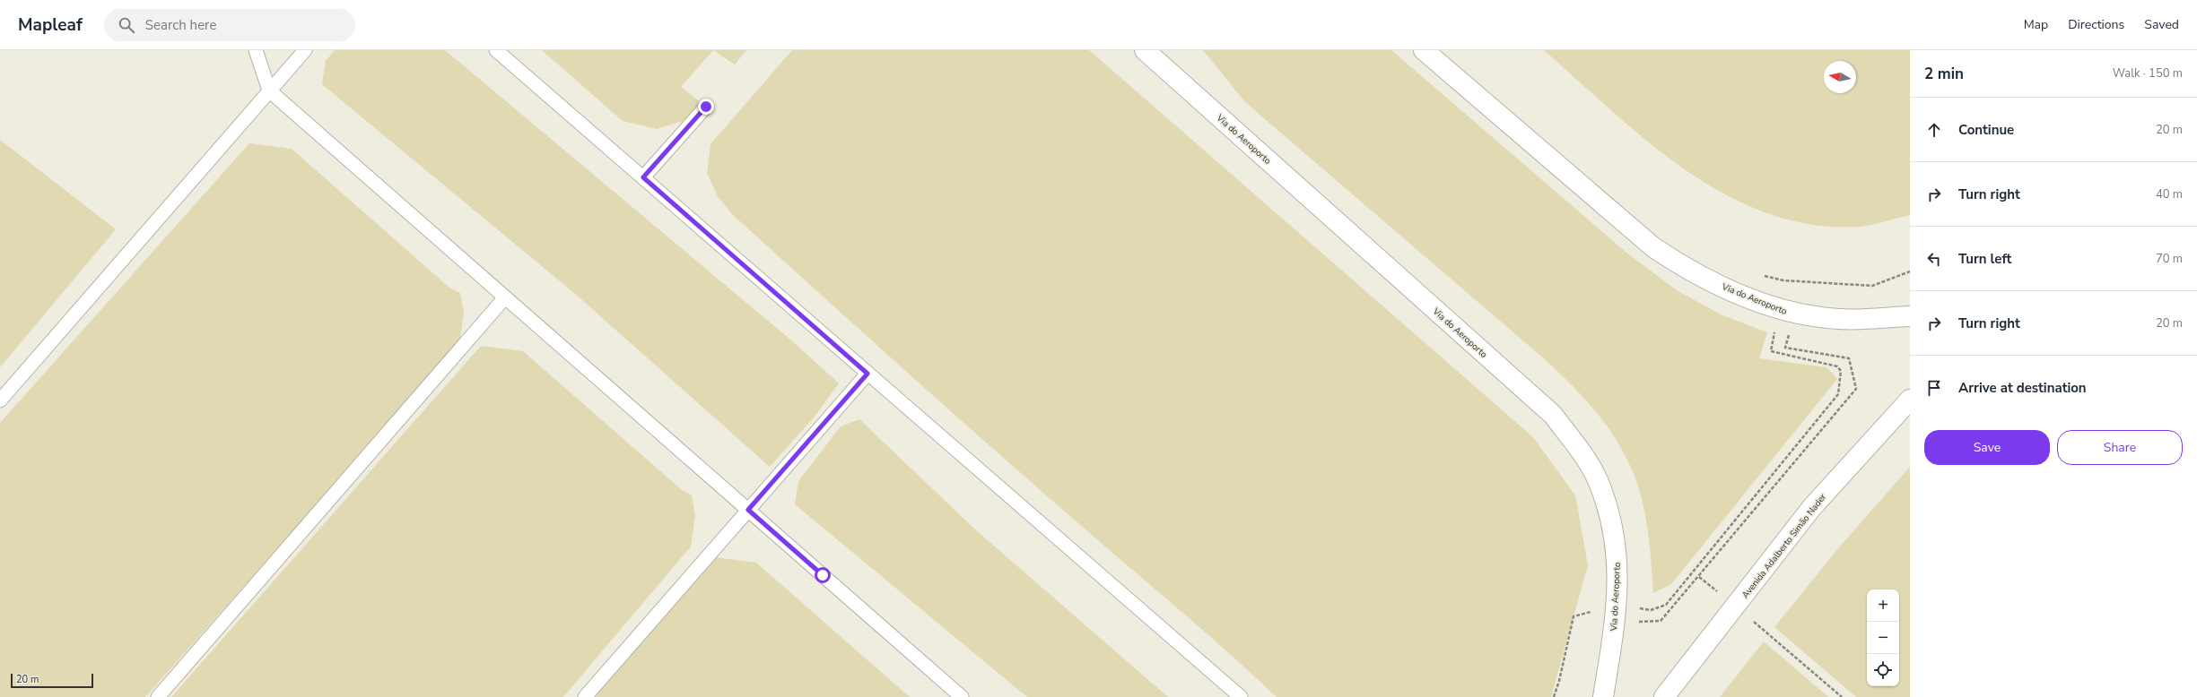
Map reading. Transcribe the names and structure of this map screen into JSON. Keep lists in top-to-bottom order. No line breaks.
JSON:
{"streets":{"street":["Via do Aeroporto","Avenida Adalberto Simão Nader"]},"scale_bar":"20 m","north":"left","page":{"header":"Mapleaf","search":"Search here","nav":["Map","Directions","Saved"],"heading":["2 min","Walk · 150 m"],"list":[["Continue","20 m"],["Turn right","40 m"],["Turn left","70 m"],["Turn right","20 m"],"Arrive at destination"],"buttons":["Save","Share"],"map_buttons":["+","−"],"scale":"20 m"}}
